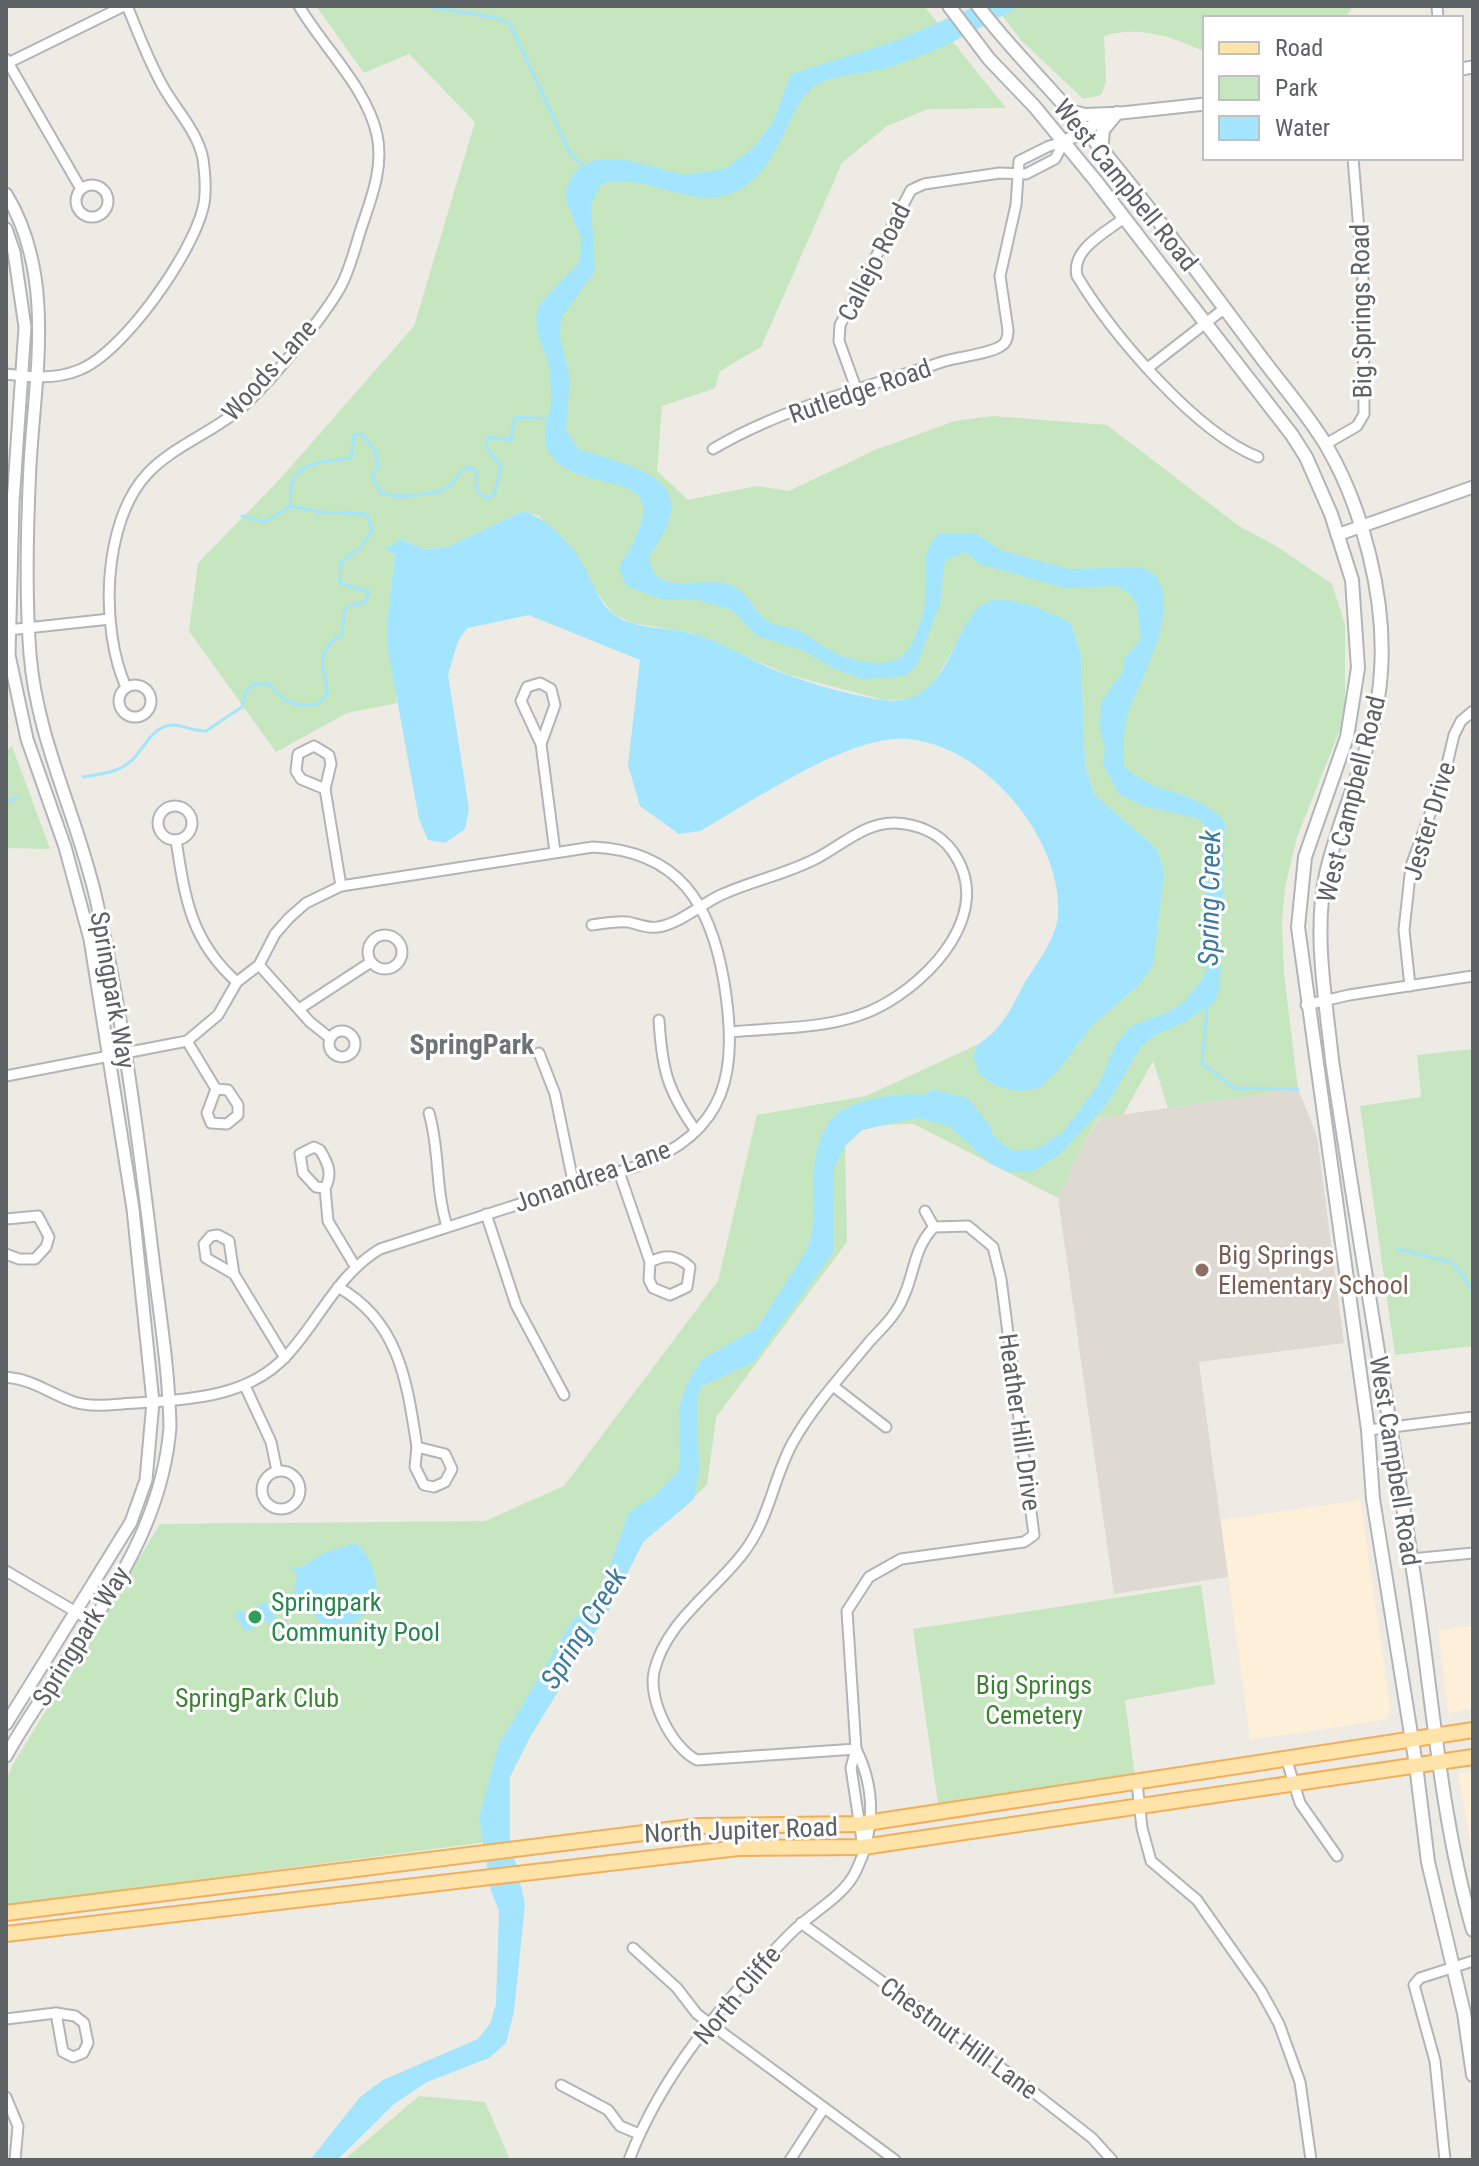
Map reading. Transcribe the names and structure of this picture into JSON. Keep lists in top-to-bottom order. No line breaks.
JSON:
{"streets":{"main road":["West Campbell Road","North Jupiter Road"],"street":["Callejo Road","Big Springs Road","Woods Lane","Rutledge Road","Jester Drive","Springpark Way","Jonandrea Lane","Heather Hill Drive","North Cliffe","Chestnut Hill Lane"]},"crossings":[["West Campbell Road","Callejo Road"],["West Campbell Road","Big Springs Road"],["West Campbell Road","North Jupiter Road"],["Callejo Road","Rutledge Road"],["Springpark Way","Jonandrea Lane"],["Heather Hill Drive","North Jupiter Road"],["North Jupiter Road","North Cliffe"],["North Cliffe","Chestnut Hill Lane"]],"districts":["SpringPark"],"water":["Spring Creek"],"parks":["Big Springs Cemetery","SpringPark Club"],"places":["Big Springs Elementary School","Springpark Community Pool"],"legend":["Road","Park","Water"]}
